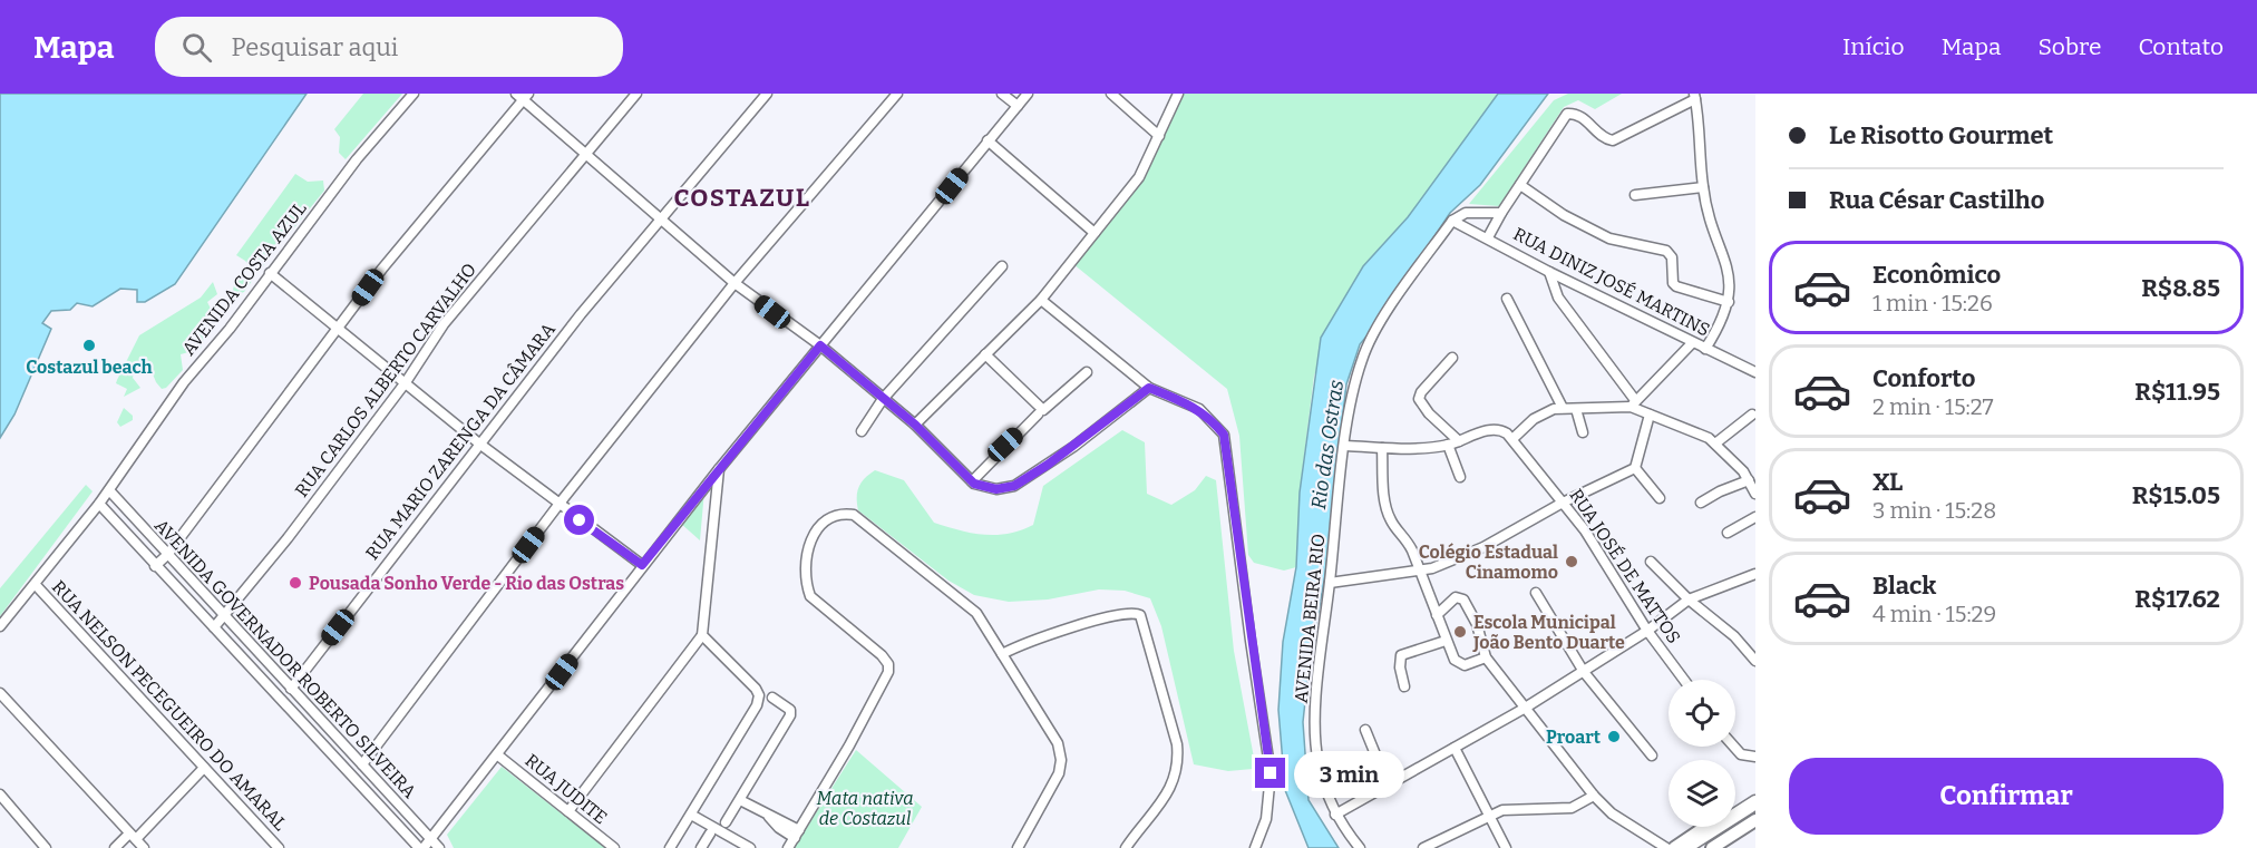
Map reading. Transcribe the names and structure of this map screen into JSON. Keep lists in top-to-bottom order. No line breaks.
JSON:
{"streets":{"street":["AVENIDA COSTA AZUL","RUA DINIZ JOSÉ MARTINS","RUA CARLOS ALBERTO CARVALHO","RUA MARIO ZARENGA DA CÂMARA","RUA JOSÉ DE MATTOS","AVENIDA BEIRA RIO","AVENIDA GOVERNADOR ROBERTO SILVEIRA","RUA NELSON PECEGUEIRO DO AMARAL","RUA JUDITE"]},"crossings":[["AVENIDA COSTA AZUL","AVENIDA GOVERNADOR ROBERTO SILVEIRA"],["AVENIDA COSTA AZUL","RUA NELSON PECEGUEIRO DO AMARAL"],["RUA DINIZ JOSÉ MARTINS","AVENIDA BEIRA RIO"],["RUA CARLOS ALBERTO CARVALHO","AVENIDA GOVERNADOR ROBERTO SILVEIRA"],["RUA MARIO ZARENGA DA CÂMARA","AVENIDA GOVERNADOR ROBERTO SILVEIRA"]],"districts":["COSTAZUL"],"water":["Rio das Ostras"],"parks":["Mata nativa de Costazul"],"places":["Costazul beach","Colégio Estadual Cinamomo","Pousada Sonho Verde - Rio das Ostras","Escola Municipal João Bento Duarte","Proart"],"page":{"header":"Mapa","search":"Pesquisar aqui","nav":["Início","Mapa","Sobre","Contato"],"banner":["Le Risotto Gourmet","Rua César Castilho"],"list":[{"name":"Econômico","note":"1 min · 15:26","value":"R$8.85"},{"name":"Conforto","note":"2 min · 15:27","value":"R$11.95"},{"name":"XL","note":"3 min · 15:28","value":"R$15.05"},{"name":"Black","note":"4 min · 15:29","value":"R$17.62"}],"buttons":"Confirmar","bubble":"3 min"}}
